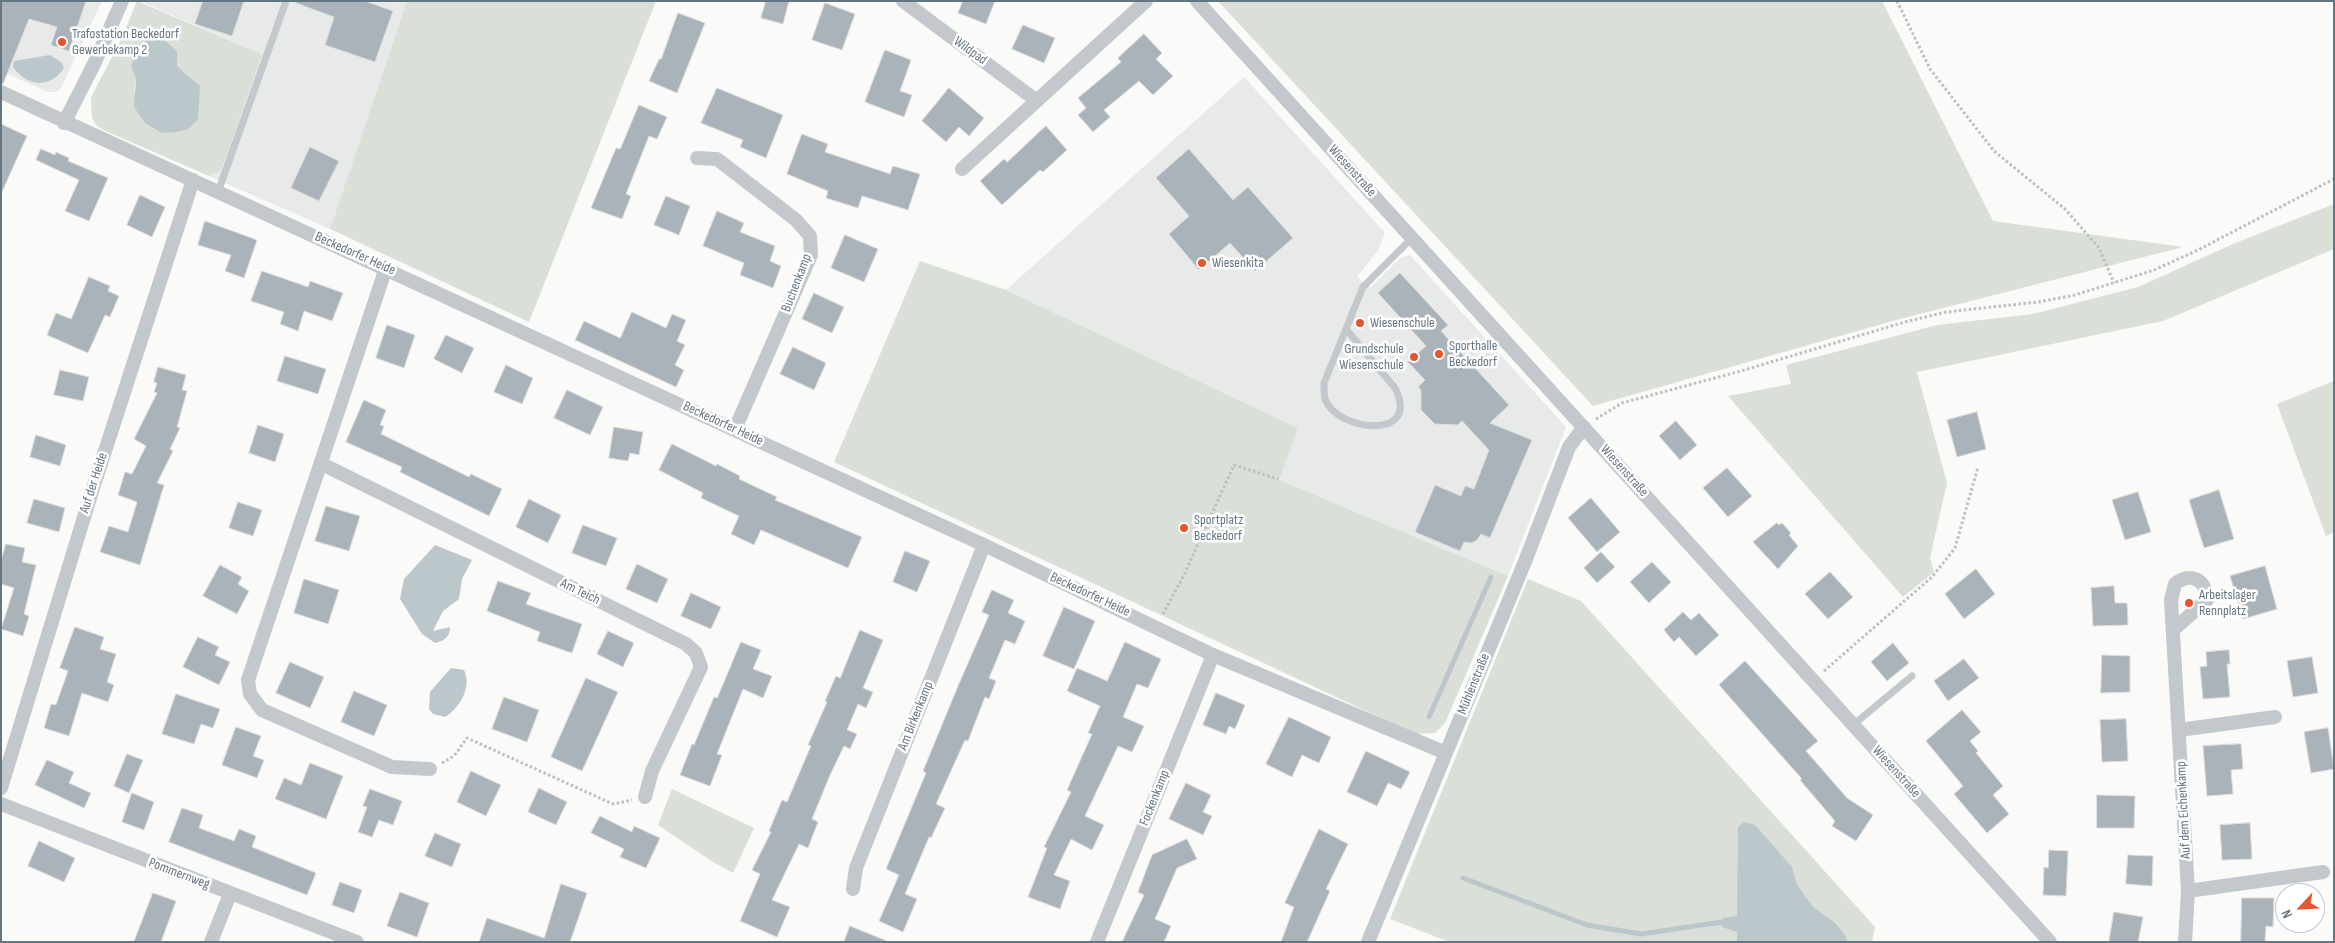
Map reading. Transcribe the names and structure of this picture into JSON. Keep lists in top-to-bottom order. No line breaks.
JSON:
{"streets":{"street":["Wildpad","Wiesenstraße","Beckedorfer Heide","Buchenkamp","Auf der Heide","Am Teich","Mühlenstraße","Am Birkenkamp","Fockenkamp","Auf dem Eichenkamp","Pommernweg"]},"crossings":[["Wiesenstraße","Mühlenstraße"],["Beckedorfer Heide","Buchenkamp"],["Beckedorfer Heide","Auf der Heide"],["Beckedorfer Heide","Mühlenstraße"],["Beckedorfer Heide","Am Birkenkamp"],["Beckedorfer Heide","Fockenkamp"]],"places":["Trafostation Beckedorf Gewerbekamp 2","Wiesenkita","Wiesenschule","Sporthalle Beckedorf","Grundschule Wiesenschule","Sportplatz Beckedorf","Arbeitslager Rennplatz"],"north":"bottom left"}
